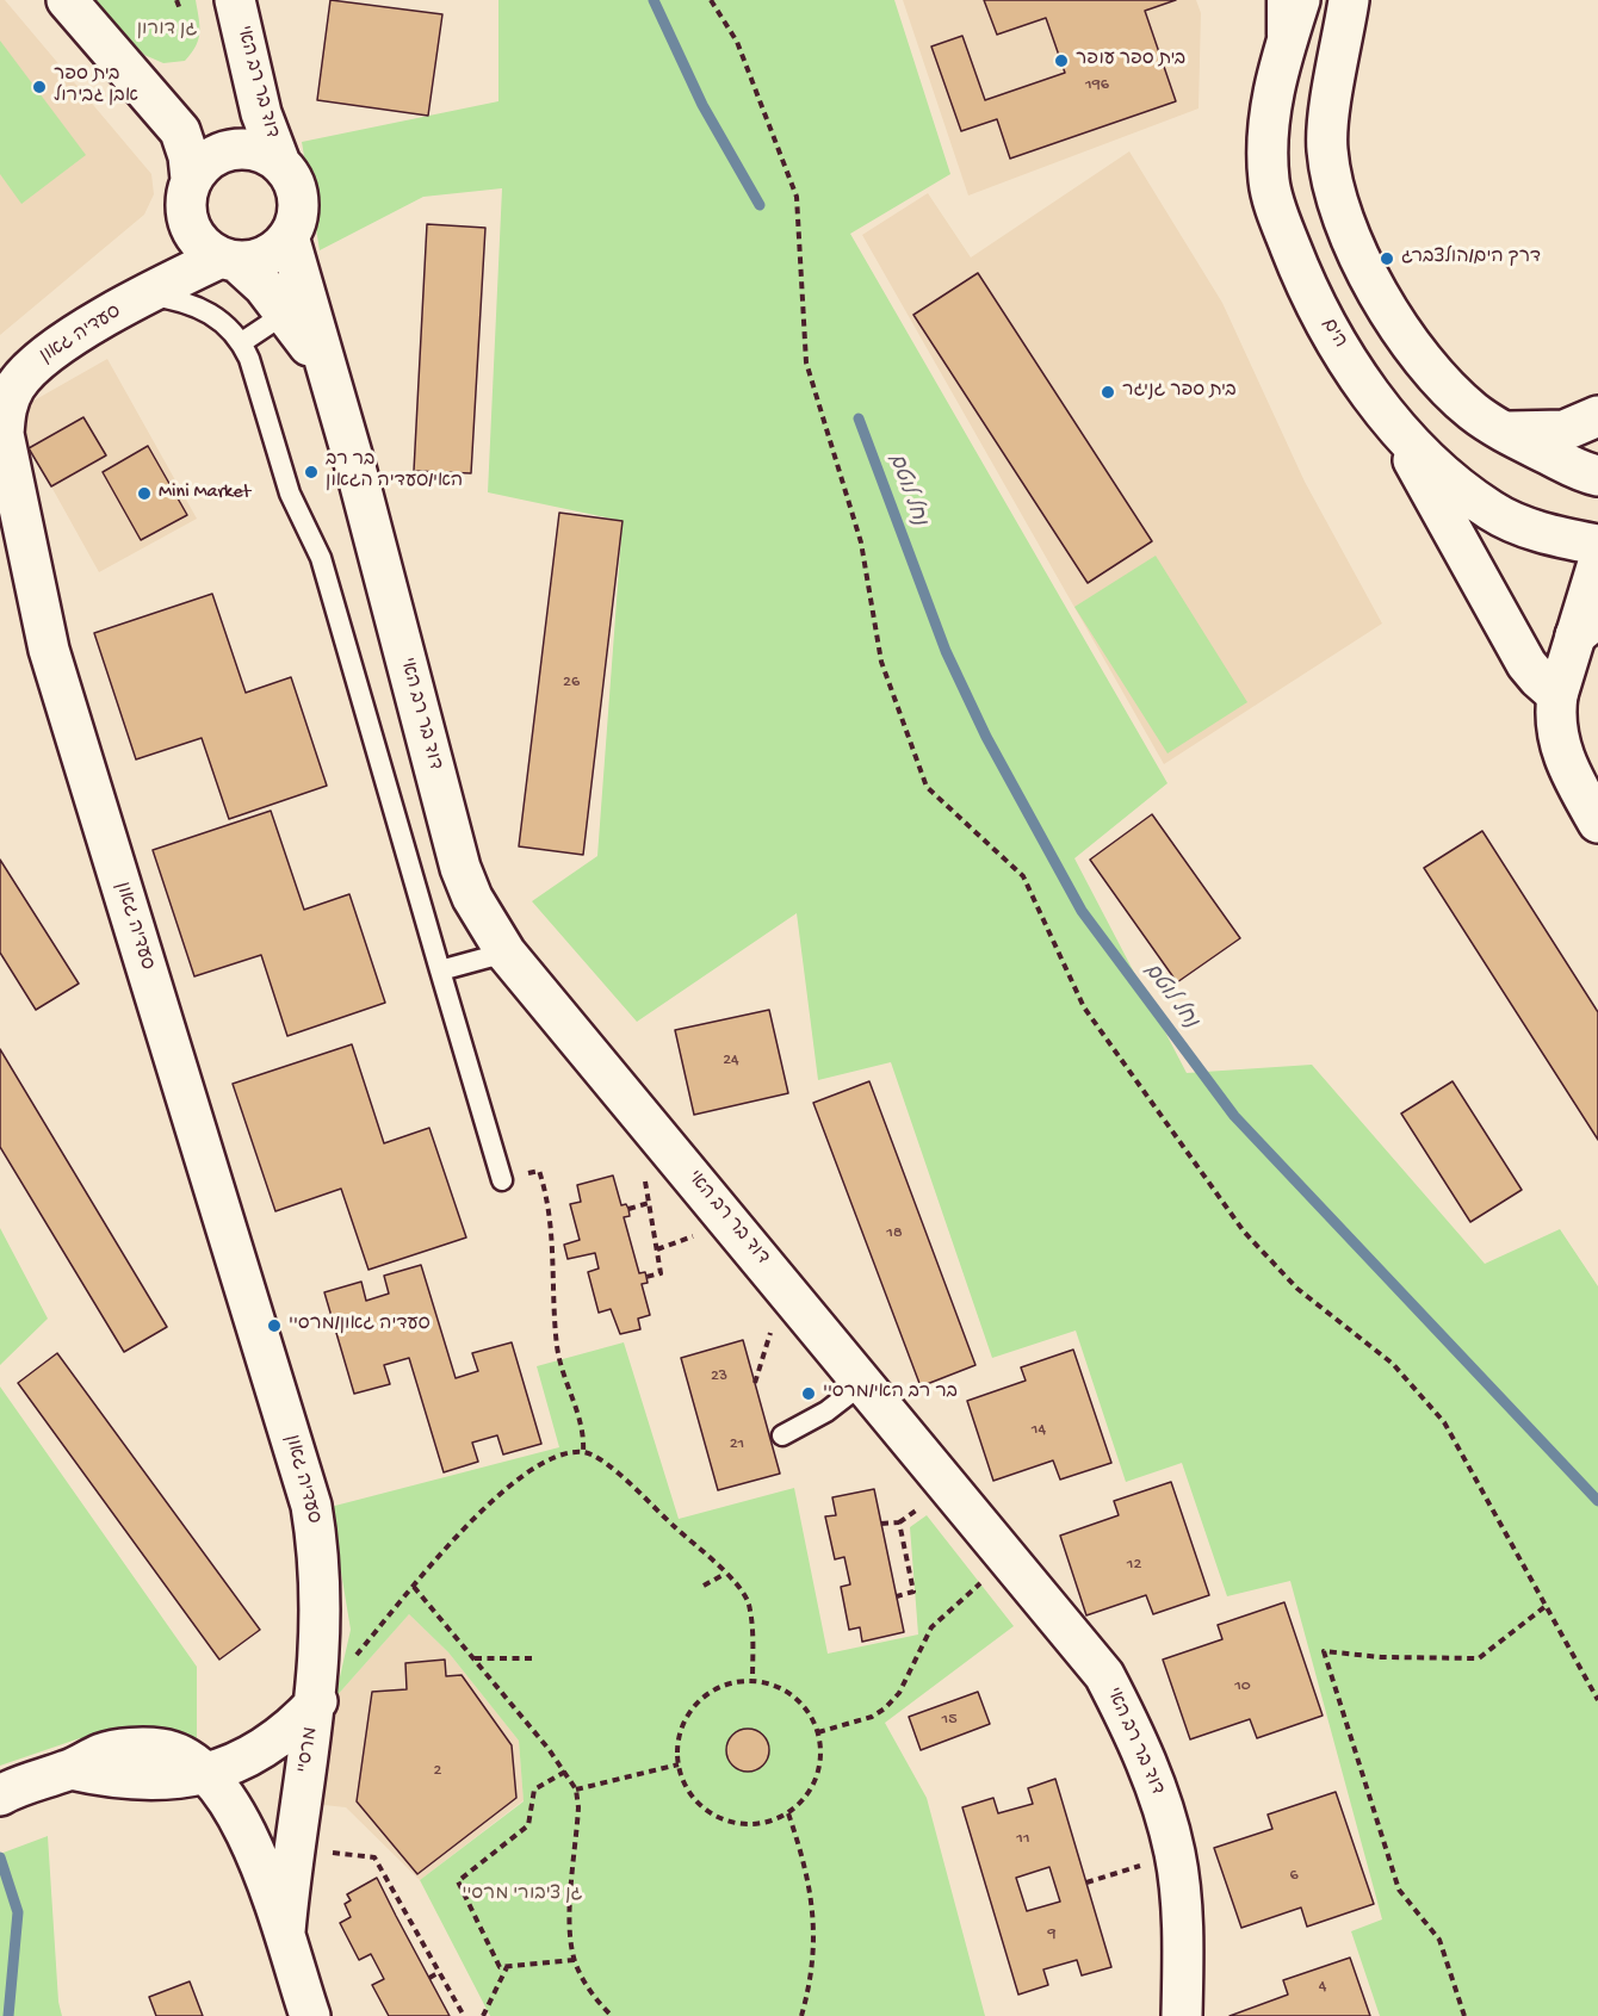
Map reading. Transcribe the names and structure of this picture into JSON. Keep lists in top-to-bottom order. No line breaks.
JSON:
{"streets":{"street":["דוד בר רב האי","הים","סעדיה גאון","מרסיי"]},"crossings":[["דוד בר רב האי","סעדיה גאון"],["סעדיה גאון","מרסיי"]],"water":["נחל לוטם"],"parks":["גן דורון","גן ציבורי מרסיי"],"places":["בית ספר עופר","בית ספר אבן גבירול","דרך הים/הולצברג","בית ספר גניגר","בר רב האי/סעדיה הגאון","Mini Market","סעדיה גאון/מרסיי","בר רב האי/מרסיי"],"house_numbers":["196","26","24","18","23","14","21","12","10","15","2","11","6","9","4"]}
